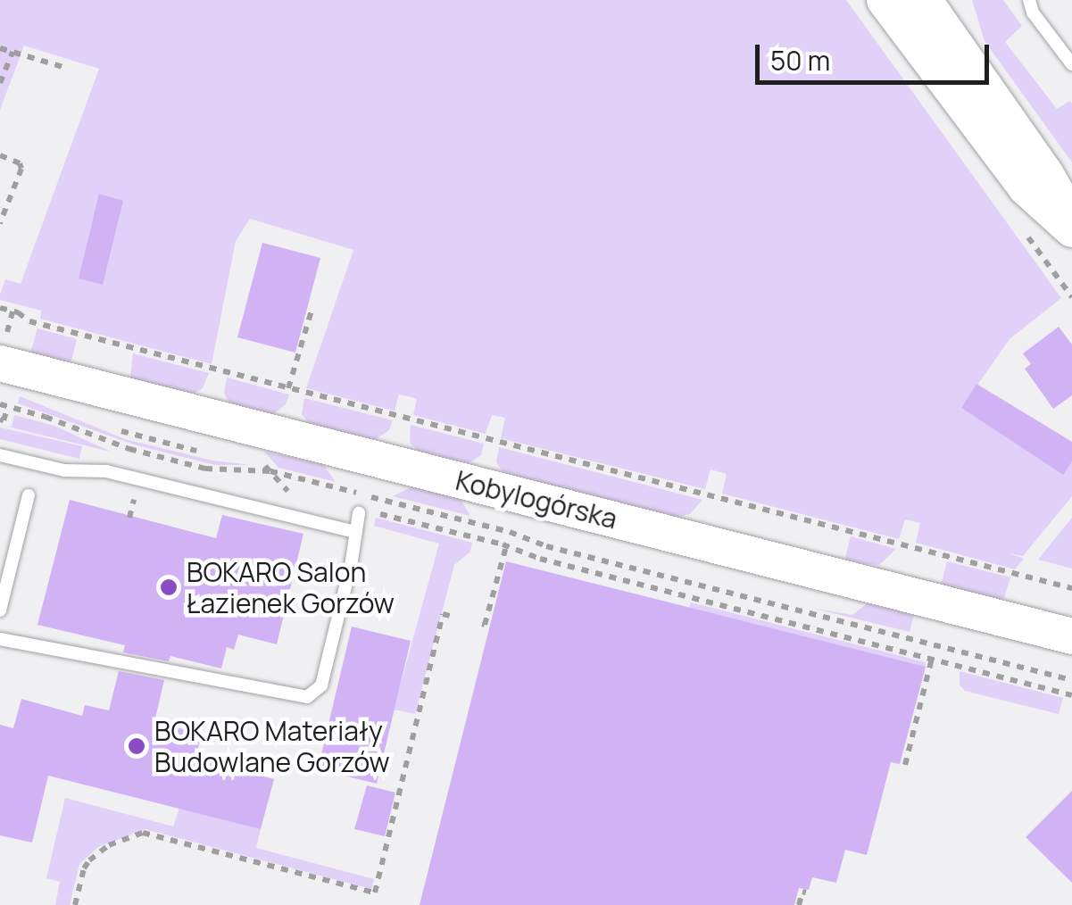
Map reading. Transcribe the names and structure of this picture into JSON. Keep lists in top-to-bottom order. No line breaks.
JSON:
{"streets":{"street":["Kobylogórska"]},"places":["BOKARO Salon Łazienek Gorzów","BOKARO Materiały Budowlane Gorzów"],"scale_bar":"50 m"}
